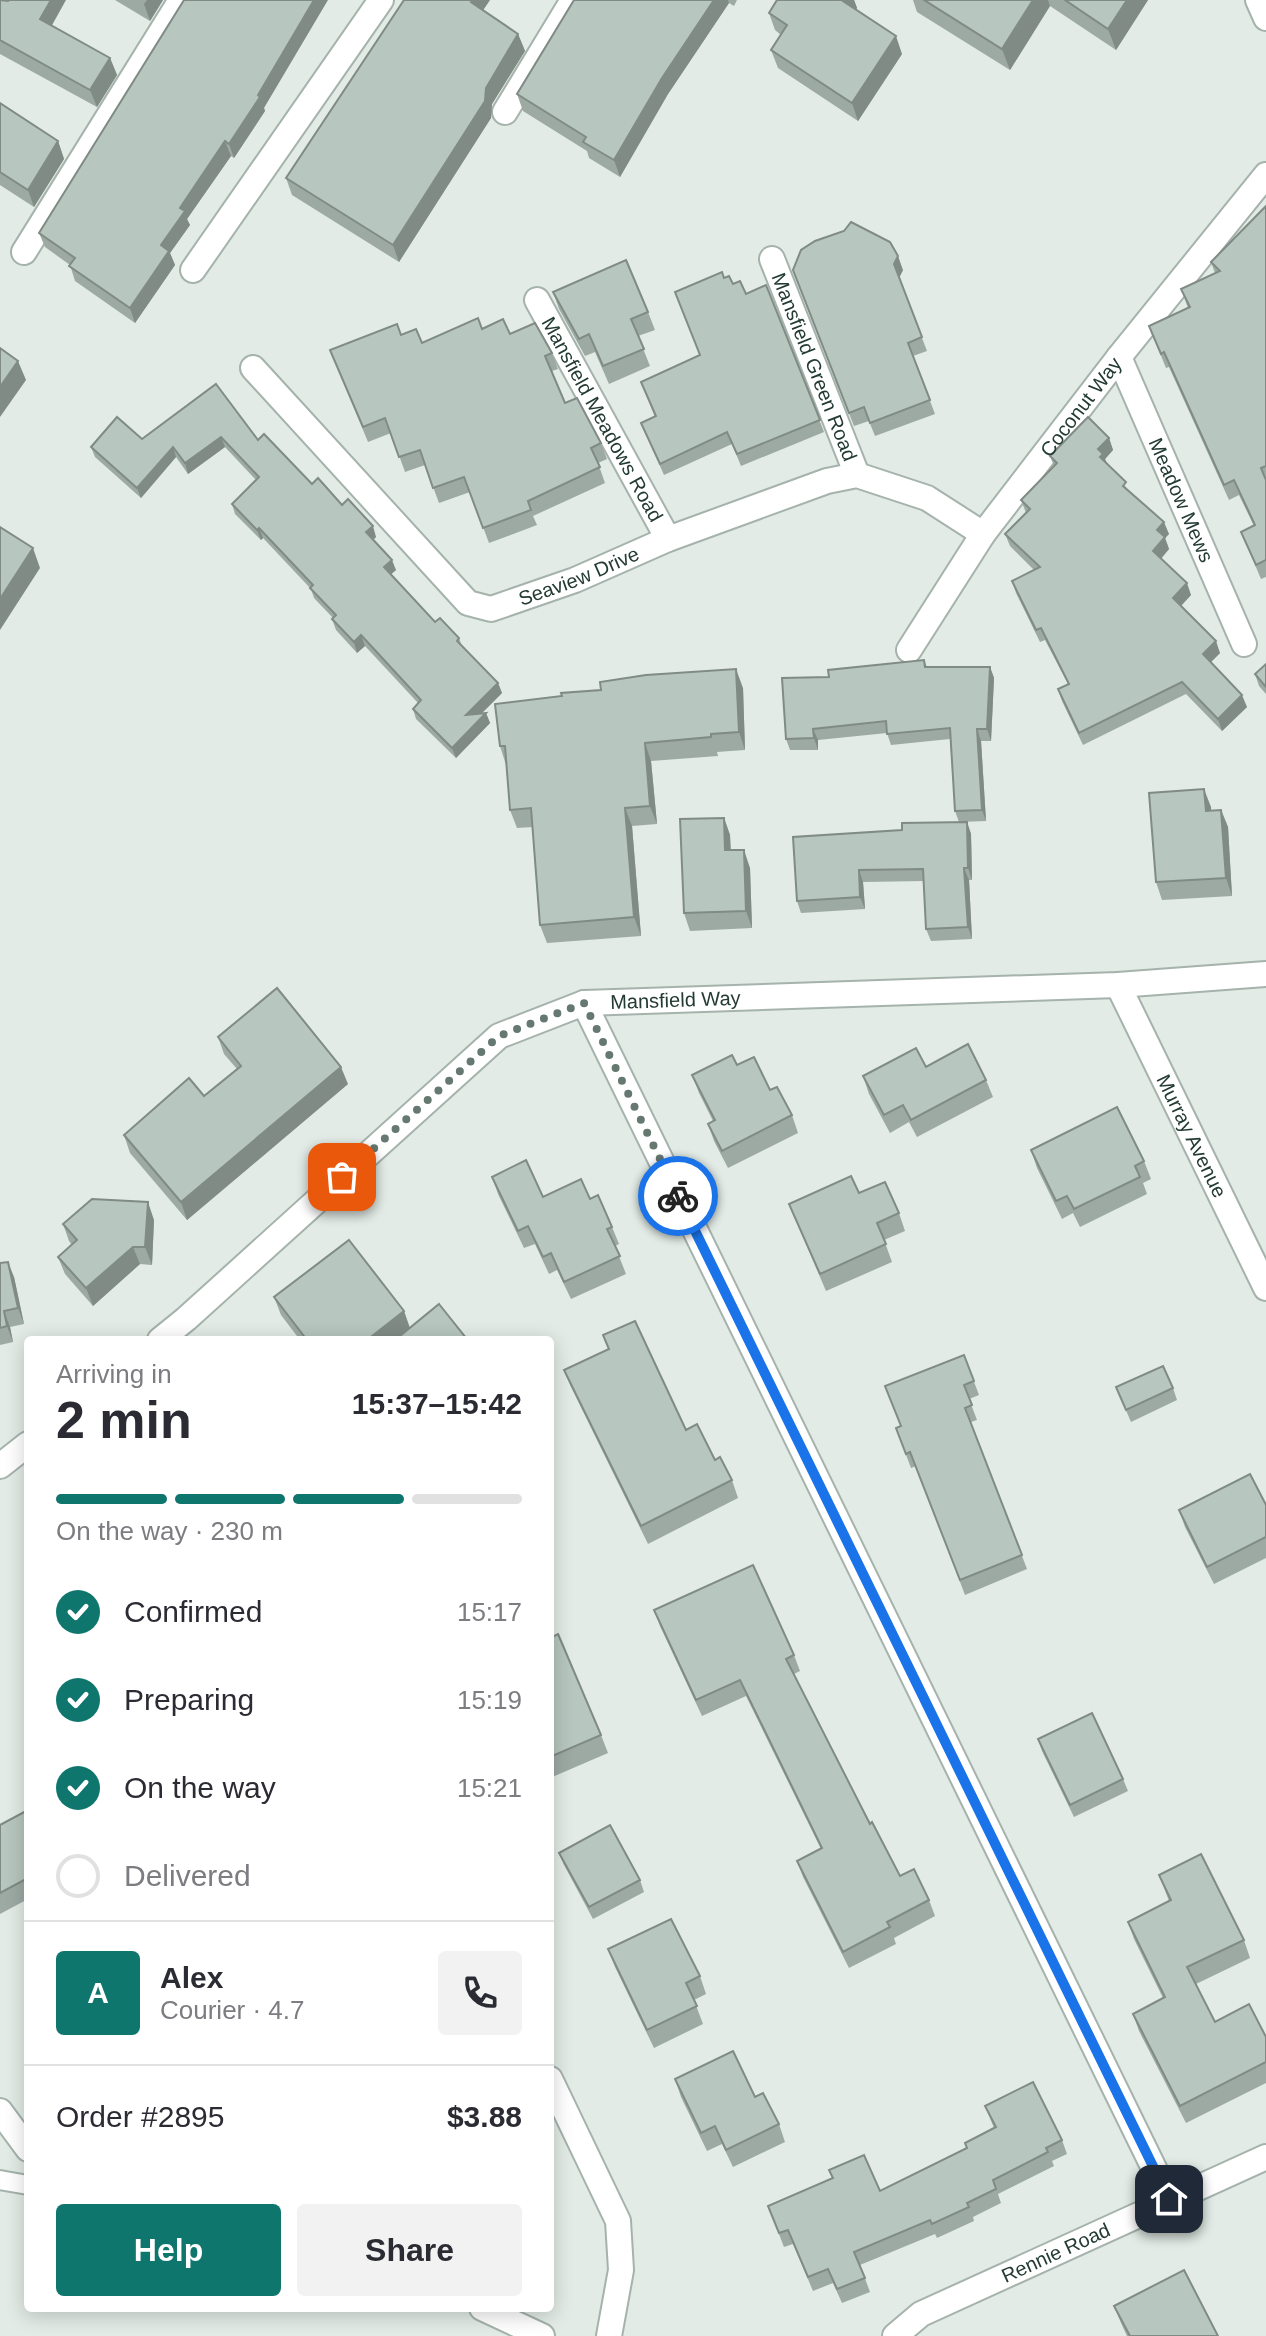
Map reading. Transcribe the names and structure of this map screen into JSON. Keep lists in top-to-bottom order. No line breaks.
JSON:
{"streets":{"street":["Mansfield Green Road","Coconut Way","Mansfield Meadows Road","Meadow Mews","Seaview Drive","Mansfield Way","Murray Avenue","Rennie Road"]},"crossings":[["Mansfield Green Road","Seaview Drive"],["Coconut Way","Meadow Mews"],["Mansfield Meadows Road","Seaview Drive"],["Mansfield Way","Murray Avenue"]],"page":{"heading":["2 min","Arriving in","15:37–15:42"],"panel":["Alex","Courier · 4.7","Order #2895","$3.88"],"bar":"On the way · 230 m","list":[["Confirmed","15:17"],["Preparing","15:19"],["On the way","15:21"],"Delivered"],"round":"A","buttons":["Help","Share"]}}
